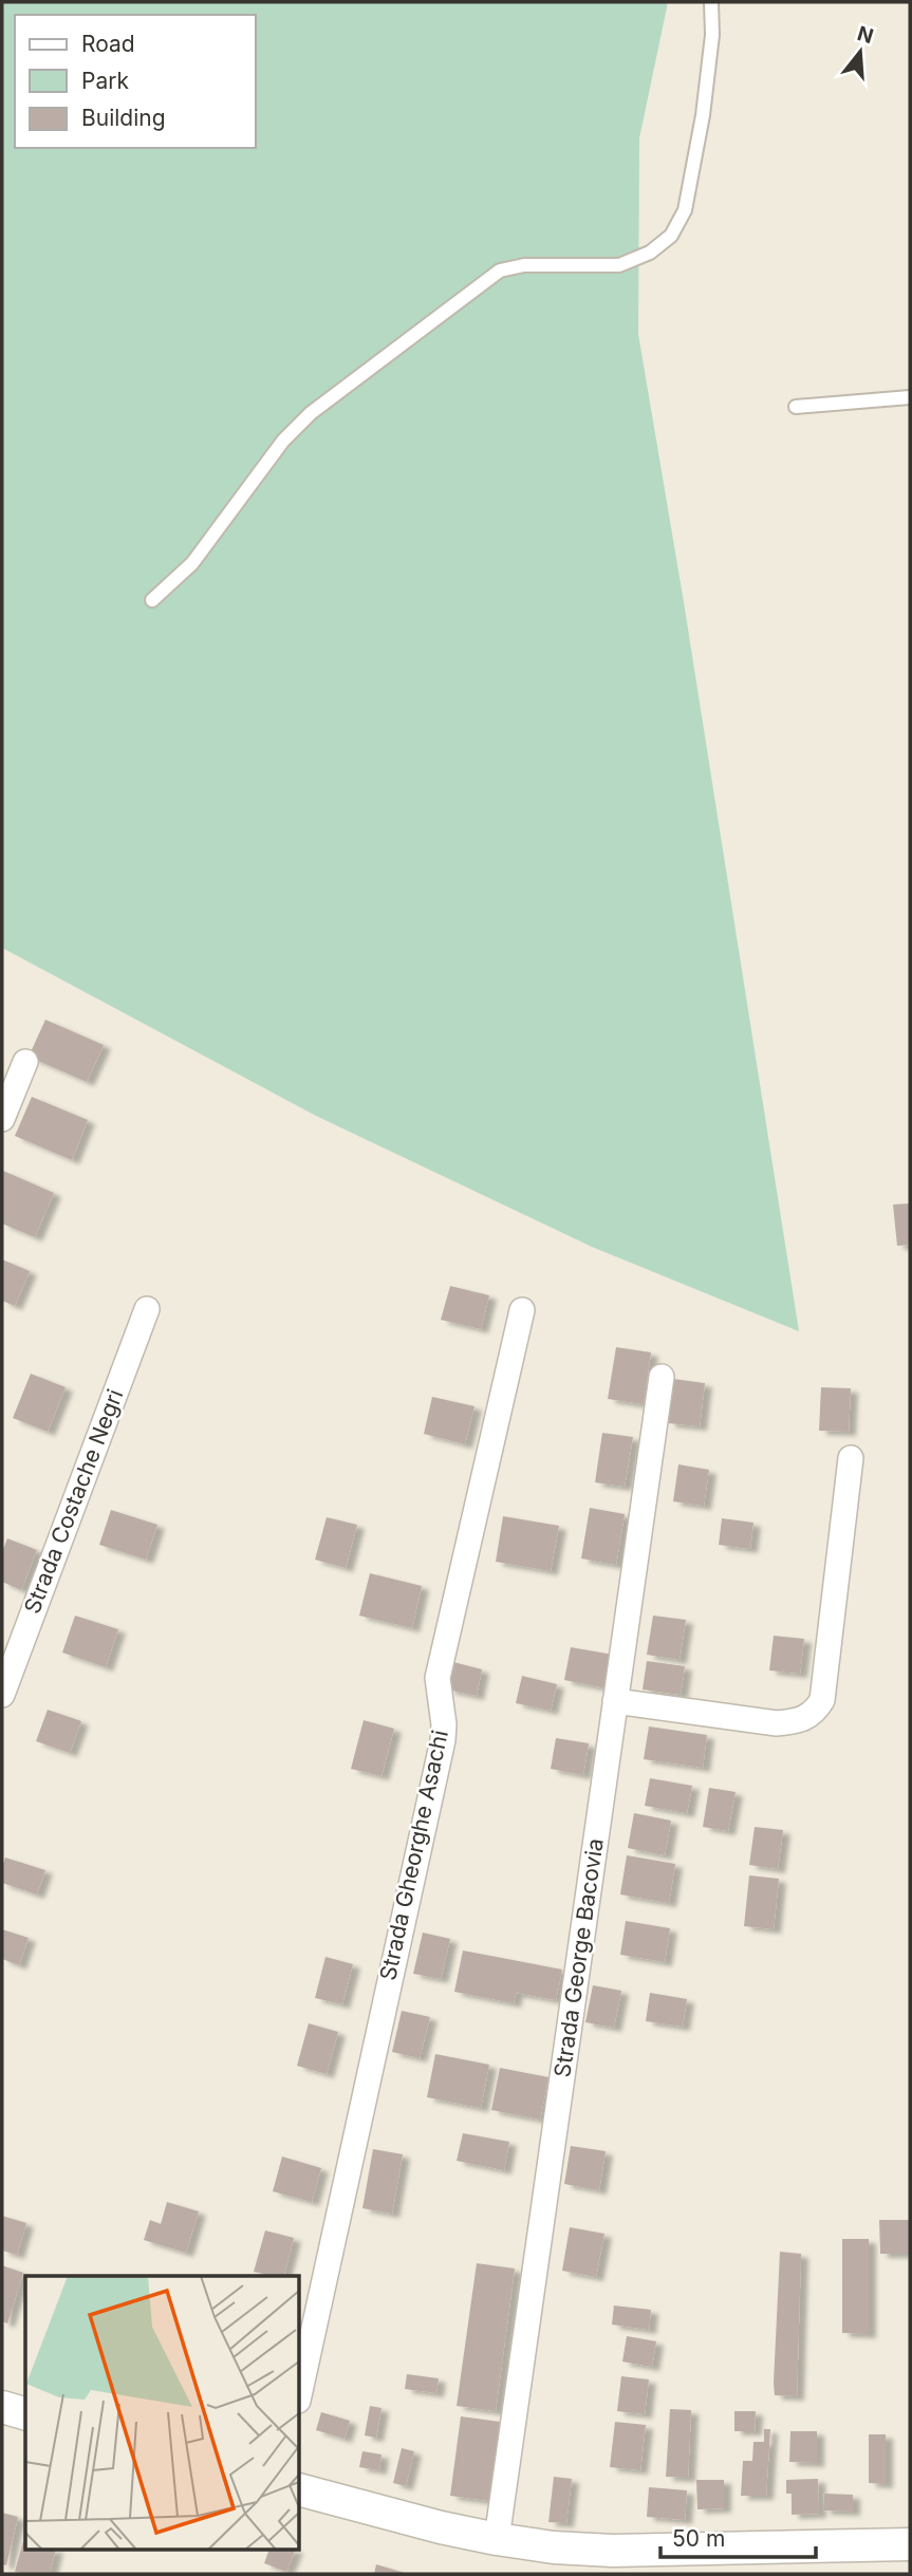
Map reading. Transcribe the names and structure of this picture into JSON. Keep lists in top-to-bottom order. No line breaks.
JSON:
{"streets":{"street":["Strada Costache Negri","Strada Gheorghe Asachi","Strada George Bacovia"]},"legend":["Road","Park","Building"],"scale_bar":"50 m","north":"top"}
